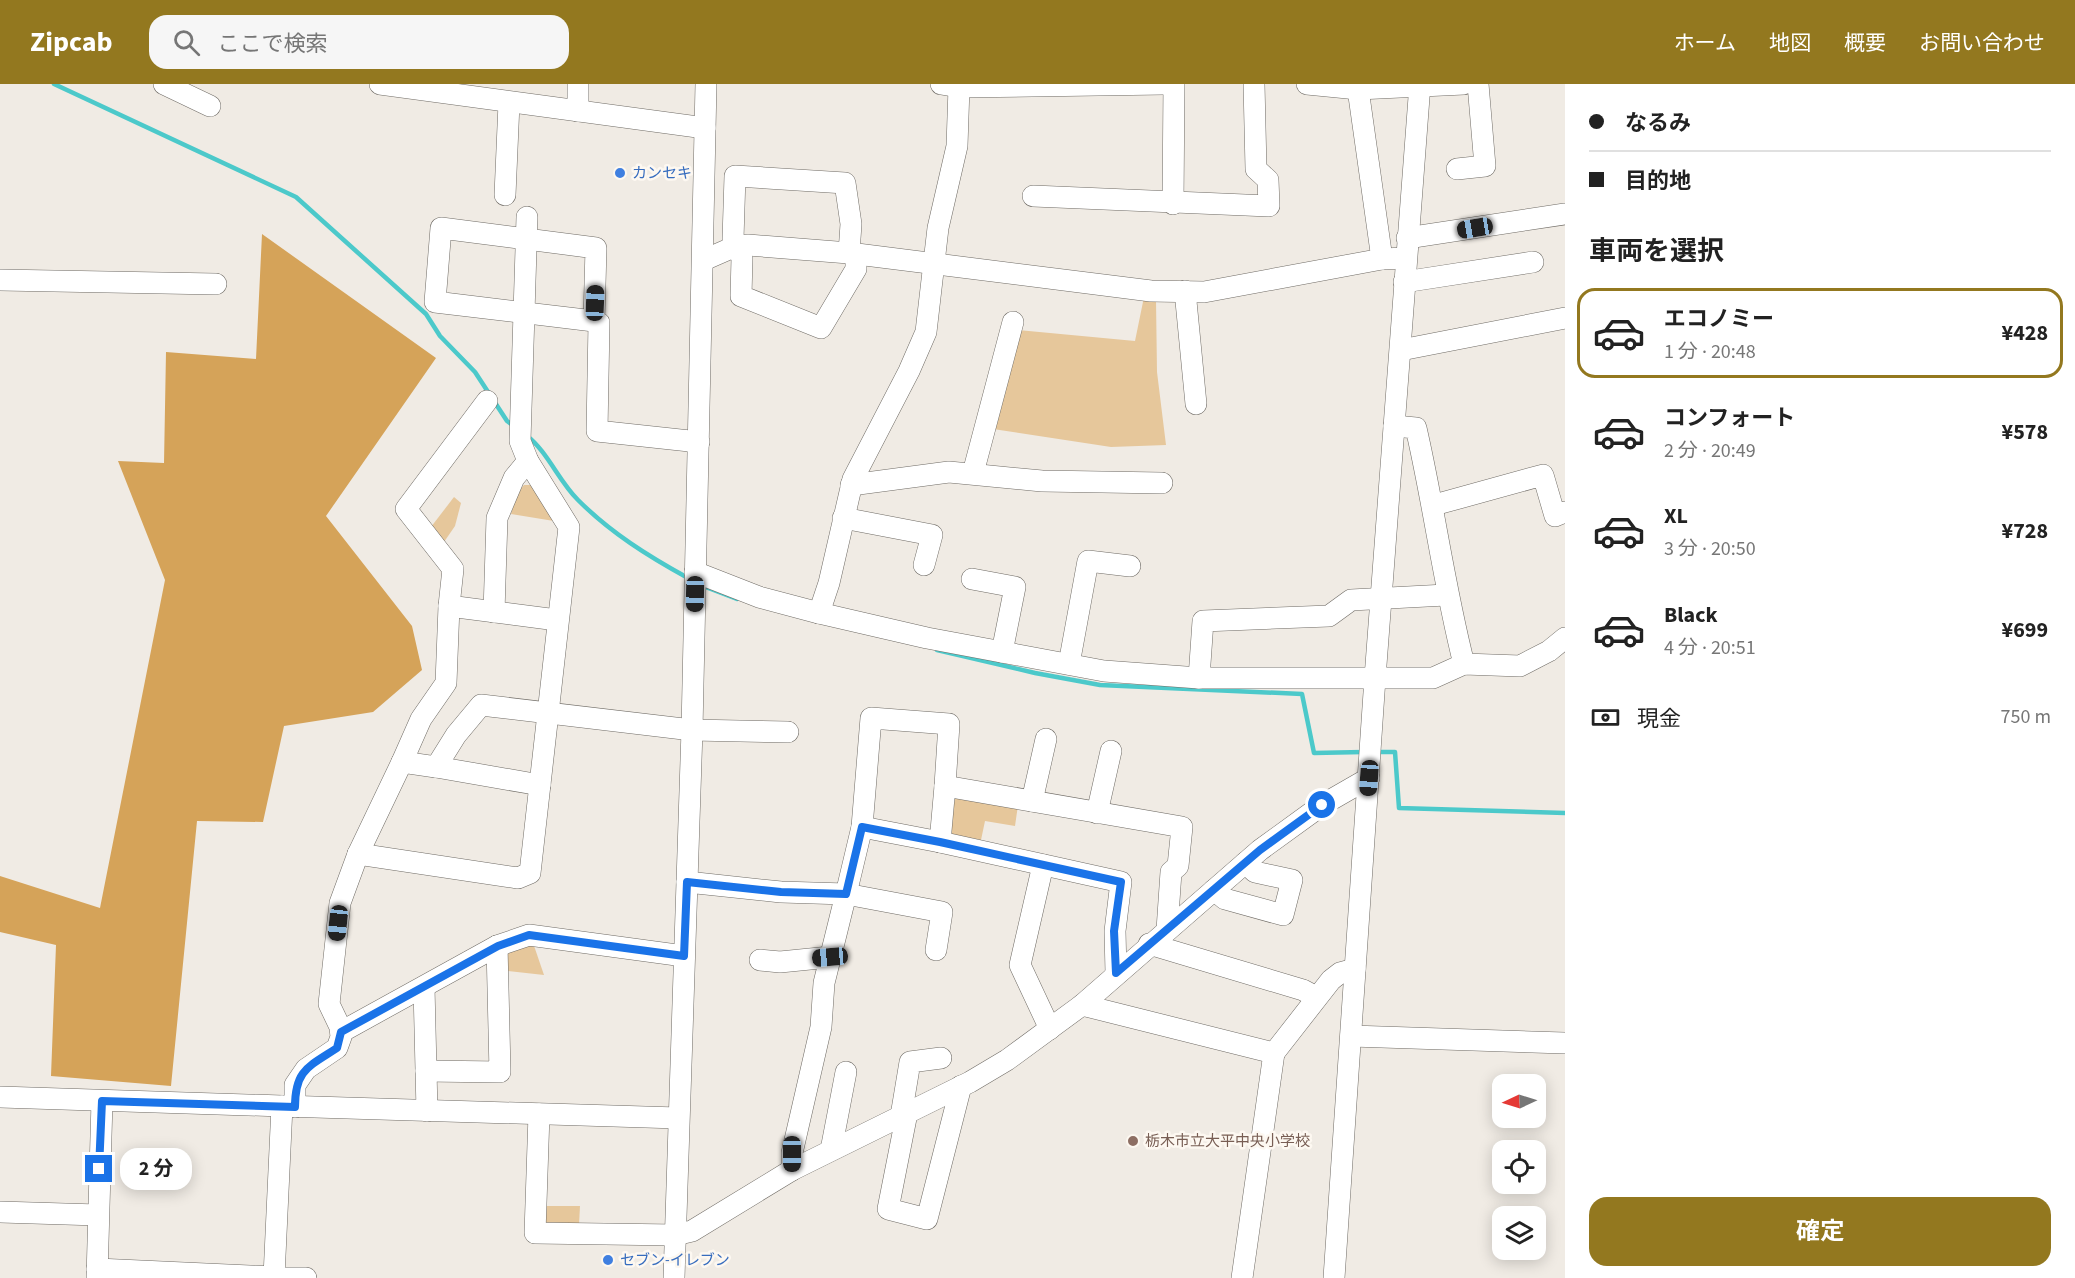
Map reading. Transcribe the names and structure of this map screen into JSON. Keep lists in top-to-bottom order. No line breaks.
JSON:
{"places":["カンセキ","栃木市立大平中央小学校","セブン-イレブン"],"north":"left","page":{"header":"Zipcab","search":"ここで検索","nav":["ホーム","地図","概要","お問い合わせ"],"banner":["なるみ","目的地"],"heading":"車両を選択","list":[{"name":"エコノミー","note":"1 分 · 20:48","value":"¥428"},{"name":"コンフォート","note":"2 分 · 20:49","value":"¥578"},{"name":"XL","note":"3 分 · 20:50","value":"¥728"},{"name":"Black","note":"4 分 · 20:51","value":"¥699"}],"pay":["現金","750 m"],"bubble":"2 分","buttons":"確定"}}
